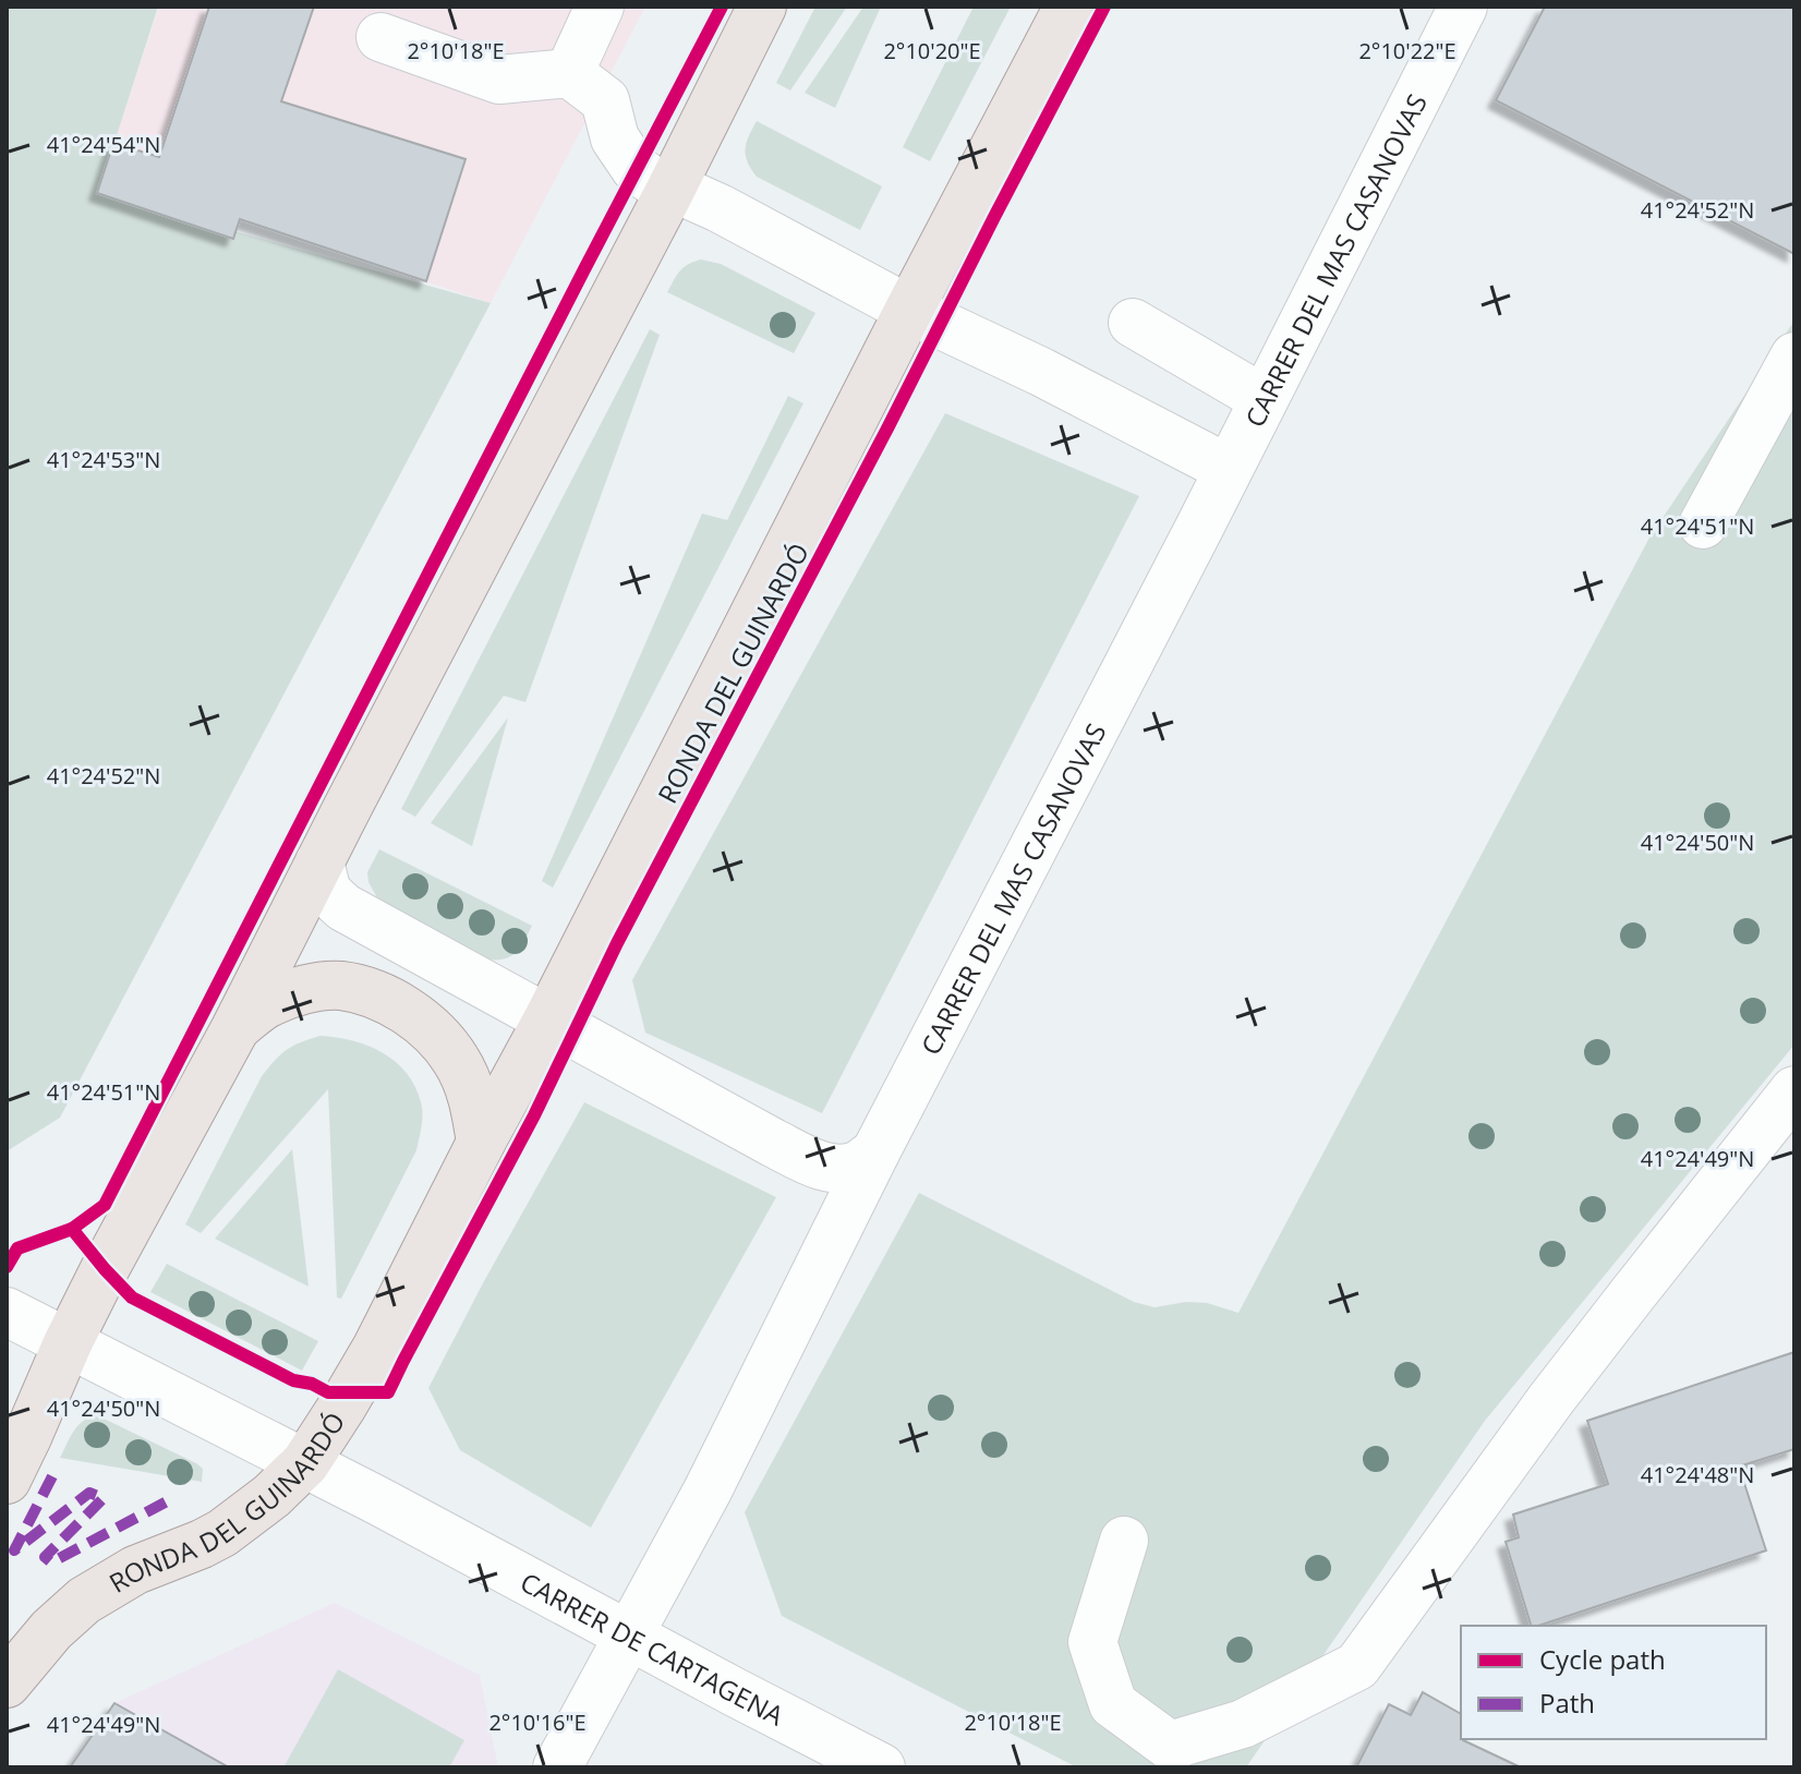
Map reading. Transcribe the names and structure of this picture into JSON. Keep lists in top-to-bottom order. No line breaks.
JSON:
{"streets":{"main road":["RONDA DEL GUINARDÓ"],"street":["CARRER DEL MAS CASANOVAS","CARRER DE CARTAGENA"]},"crossings":[["CARRER DEL MAS CASANOVAS","CARRER DE CARTAGENA"],["RONDA DEL GUINARDÓ","CARRER DE CARTAGENA"]],"legend":["Cycle path","Path"],"coordinates":["2°10'18\"E","2°10'20\"E","2°10'22\"E","41°24'54\"N","41°24'52\"N","41°24'53\"N","41°24'51\"N","41°24'50\"N","41°24'49\"N","41°24'48\"N","2°10'16\"E"]}
